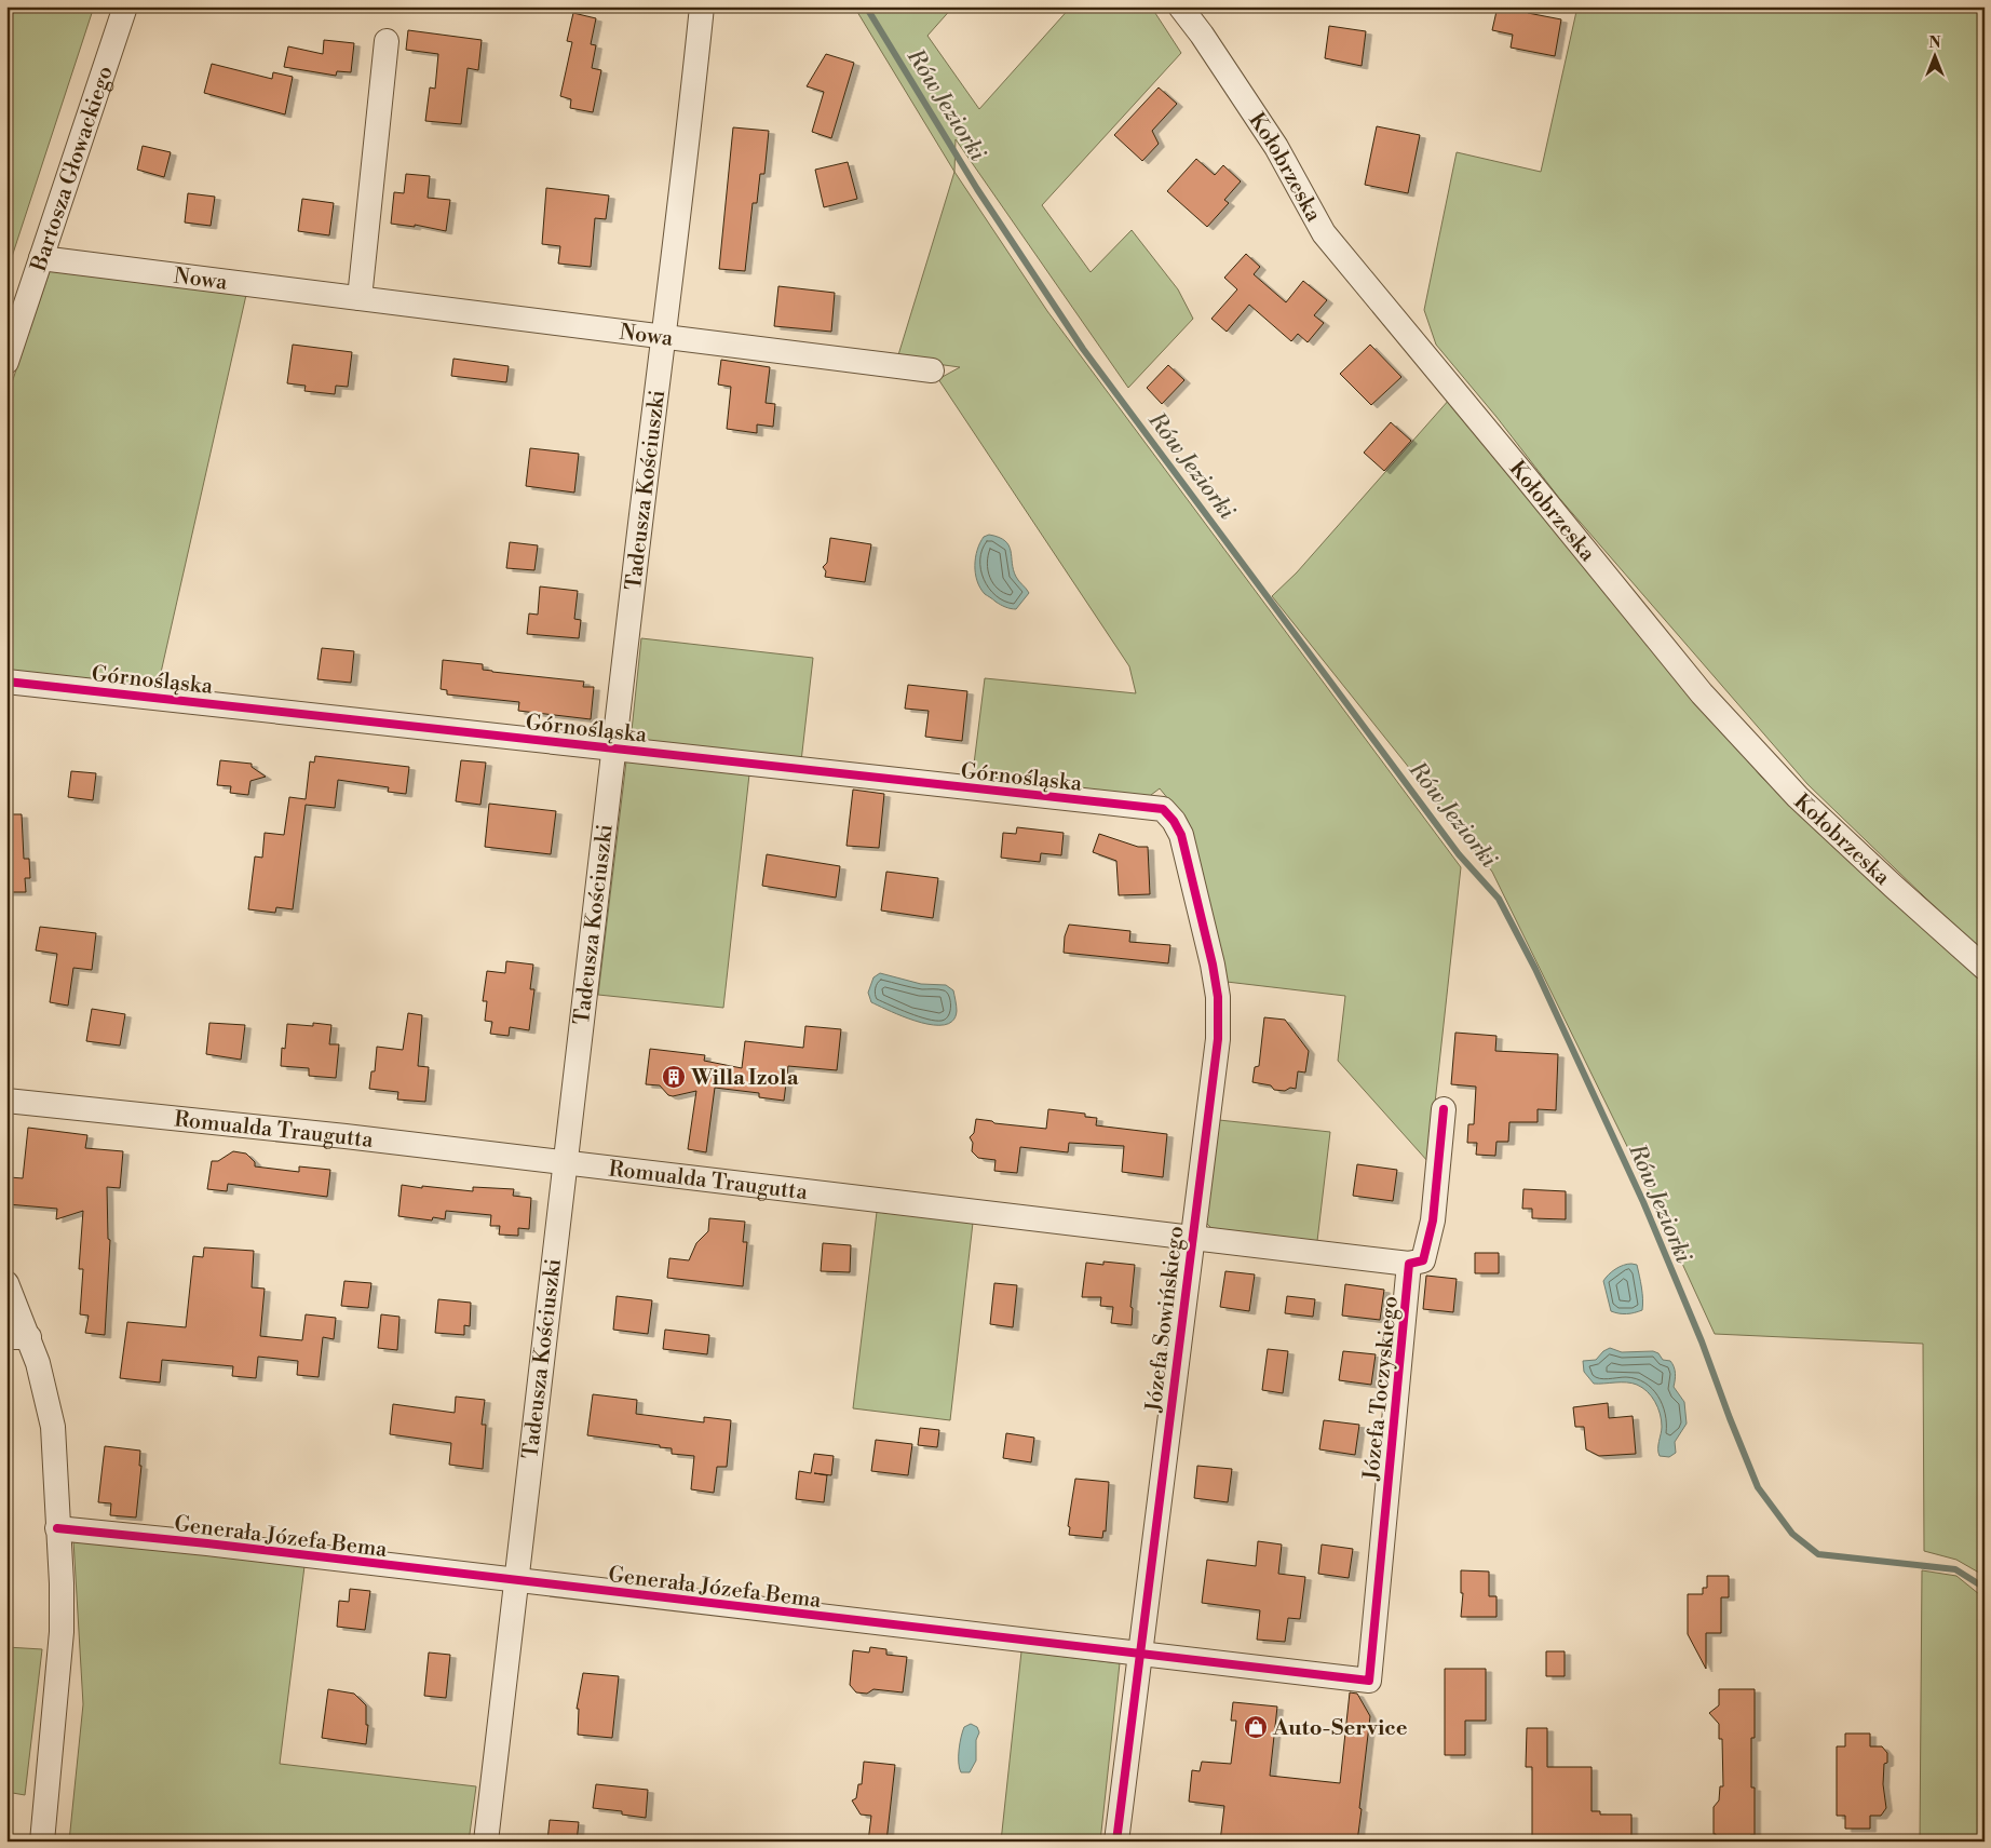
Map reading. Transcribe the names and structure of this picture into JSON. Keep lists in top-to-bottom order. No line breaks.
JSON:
{"streets":{"street":["Kołobrzeska","Bartosza Głowackiego","Nowa","Tadeusza Kościuszki","Górnośląska","Romualda Traugutta","Józefa Sowińskiego","Józefa Toczyskiego","Generała Józefa Bema"]},"crossings":[["Bartosza Głowackiego","Nowa"],["Nowa","Tadeusza Kościuszki"],["Tadeusza Kościuszki","Górnośląska"],["Tadeusza Kościuszki","Romualda Traugutta"],["Tadeusza Kościuszki","Generała Józefa Bema"],["Górnośląska","Józefa Sowińskiego"],["Romualda Traugutta","Józefa Sowińskiego"],["Romualda Traugutta","Józefa Toczyskiego"],["Józefa Sowińskiego","Generała Józefa Bema"],["Józefa Toczyskiego","Generała Józefa Bema"]],"water":["Rów Jeziorki"],"places":{"building":["Willa Izola"],"shop":["Auto-Service"]},"north":"top"}
